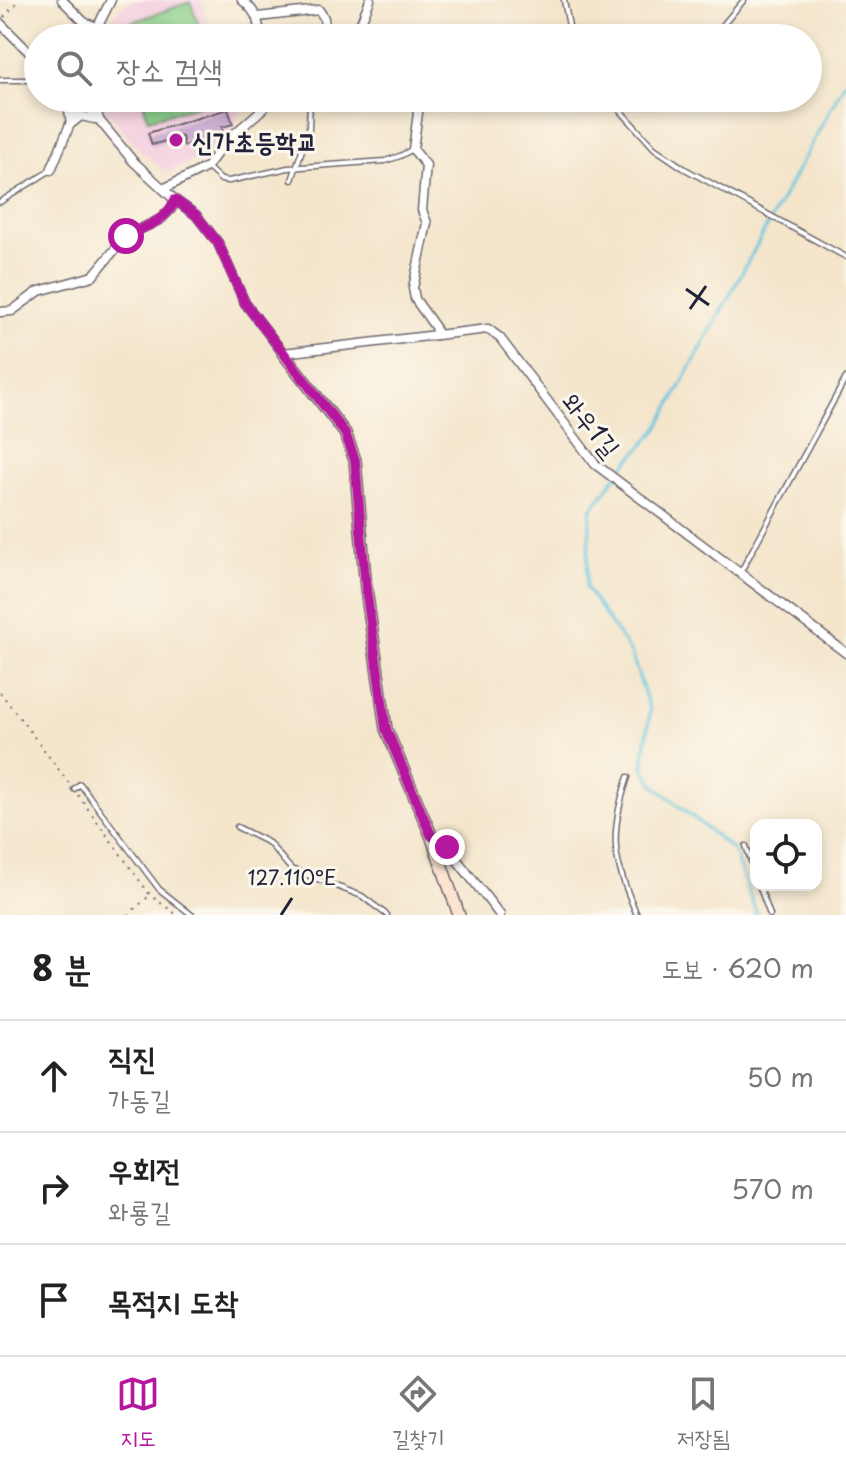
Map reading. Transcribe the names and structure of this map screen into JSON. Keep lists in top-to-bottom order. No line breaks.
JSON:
{"streets":{"street":["와우1길"]},"places":["신가초등학교"],"page":{"search":"장소 검색","heading":["8 분","도보 · 620 m"],"list":[["직진","가동길","50 m"],["우회전","와룡길","570 m"],"목적지 도착"],"nav":["지도","길찾기","저장됨"]},"coordinates":["127.110°E"]}
